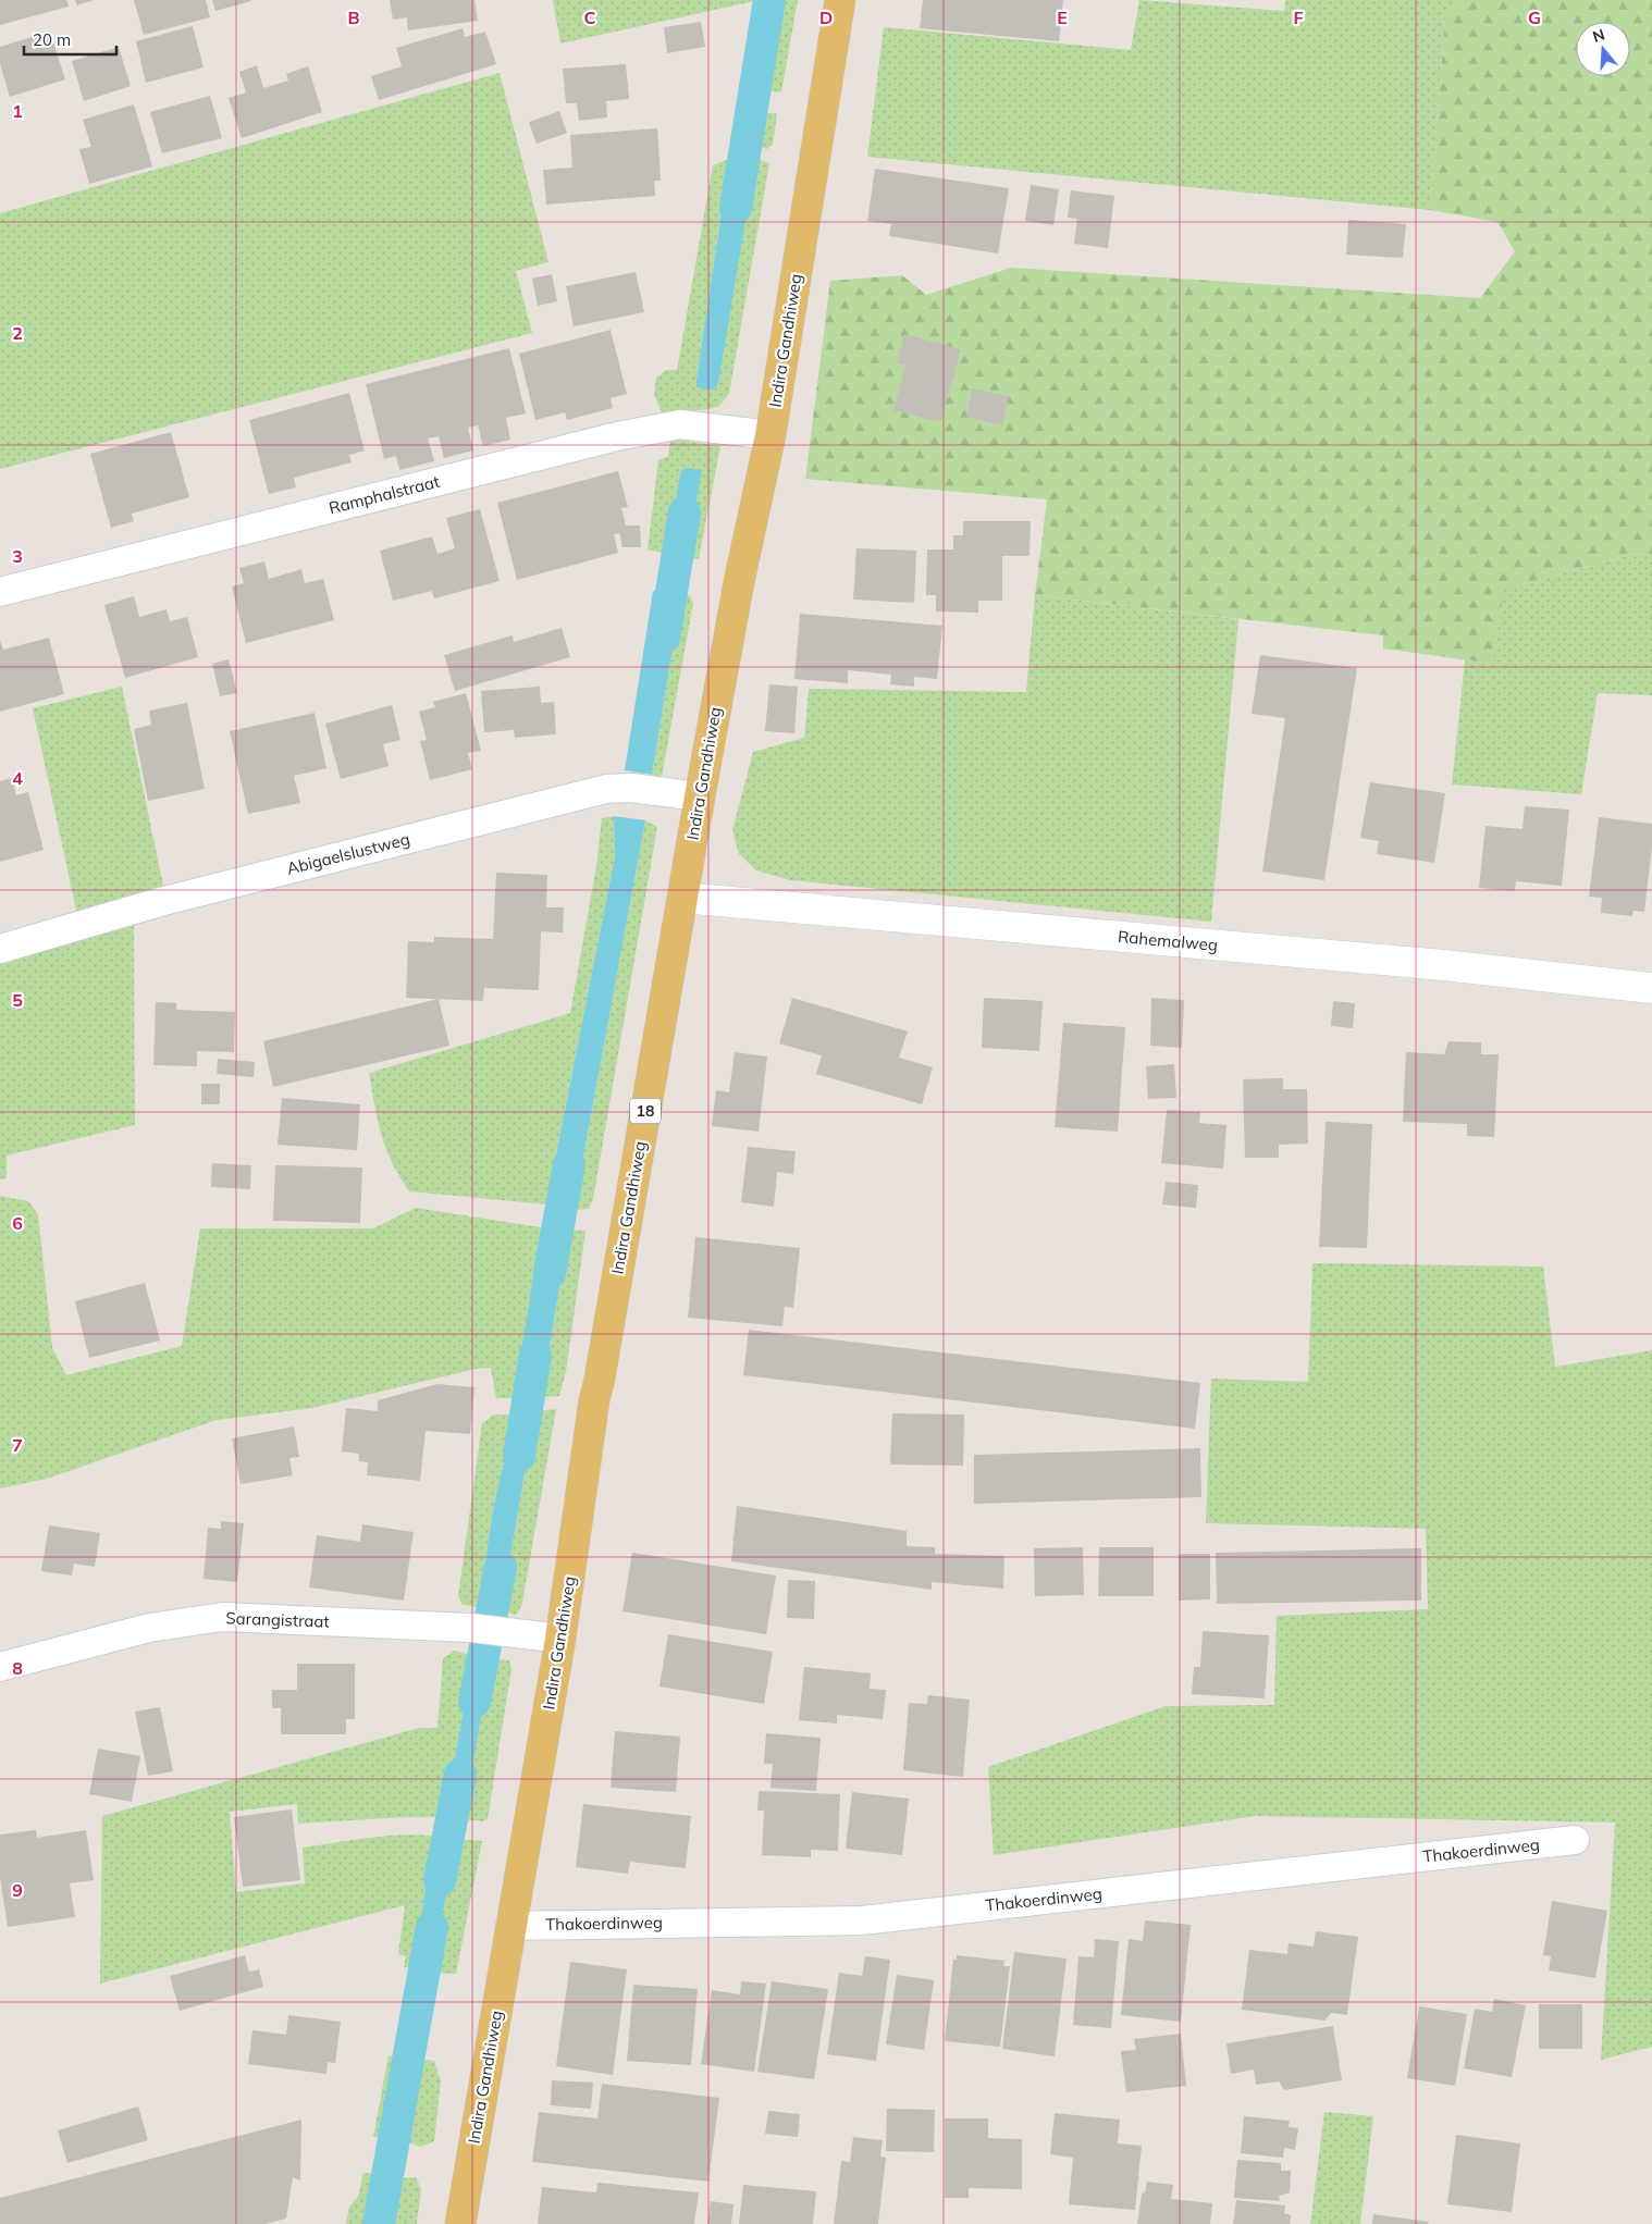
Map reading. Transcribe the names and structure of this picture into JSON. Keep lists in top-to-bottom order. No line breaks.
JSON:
{"streets":{"main road":["Indira Gandhiweg","18"],"street":["Ramphalstraat","Abigaelslustweg","Rahemalweg","Sarangistraat","Thakoerdinweg"]},"crossings":[["Indira Gandhiweg","Ramphalstraat"],["Indira Gandhiweg","Abigaelslustweg"],["Indira Gandhiweg","Rahemalweg"],["Indira Gandhiweg","Sarangistraat"],["Indira Gandhiweg","Thakoerdinweg"]],"scale_bar":"20 m","north":"top","grid":{"columns":["B","C","D","E","F","G"],"rows":["1","2","3","4","5","6","7","8","9"]}}
